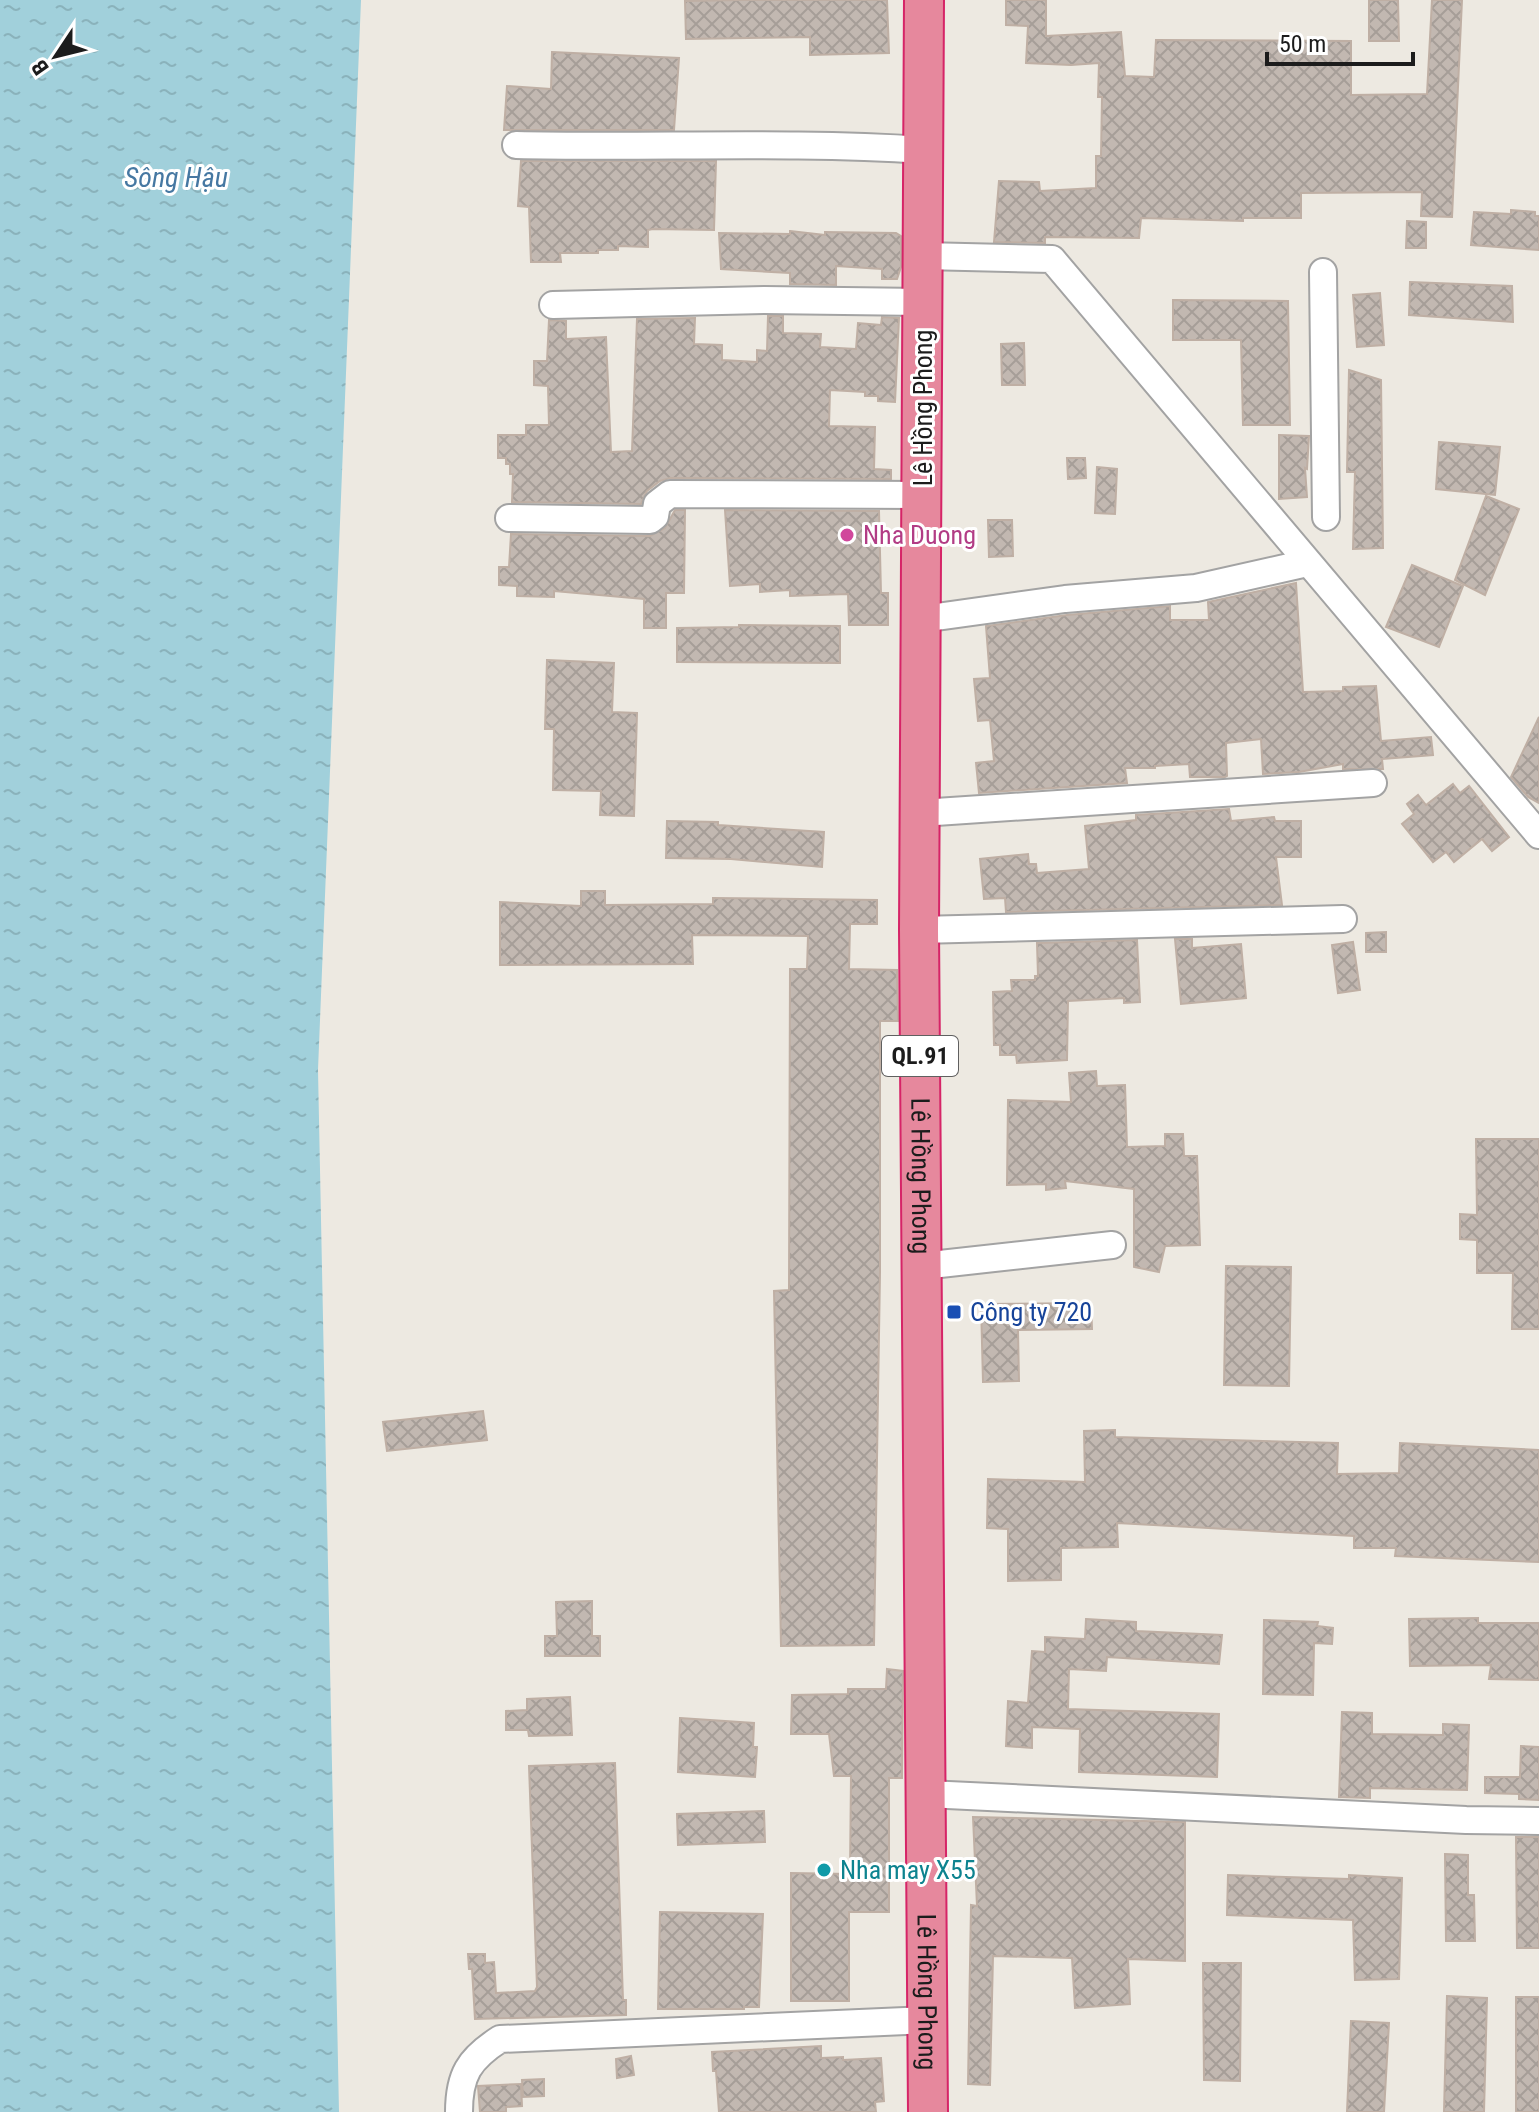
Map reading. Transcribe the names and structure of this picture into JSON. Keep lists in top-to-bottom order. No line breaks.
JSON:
{"streets":{"highway":["Lê Hồng Phong","QL.91"]},"water":["Sông Hậu"],"places":{"other":["Nha Duong","Nha may X55"],"transit":["Công ty 720"]},"scale_bar":"50 m","north":"bottom left"}
